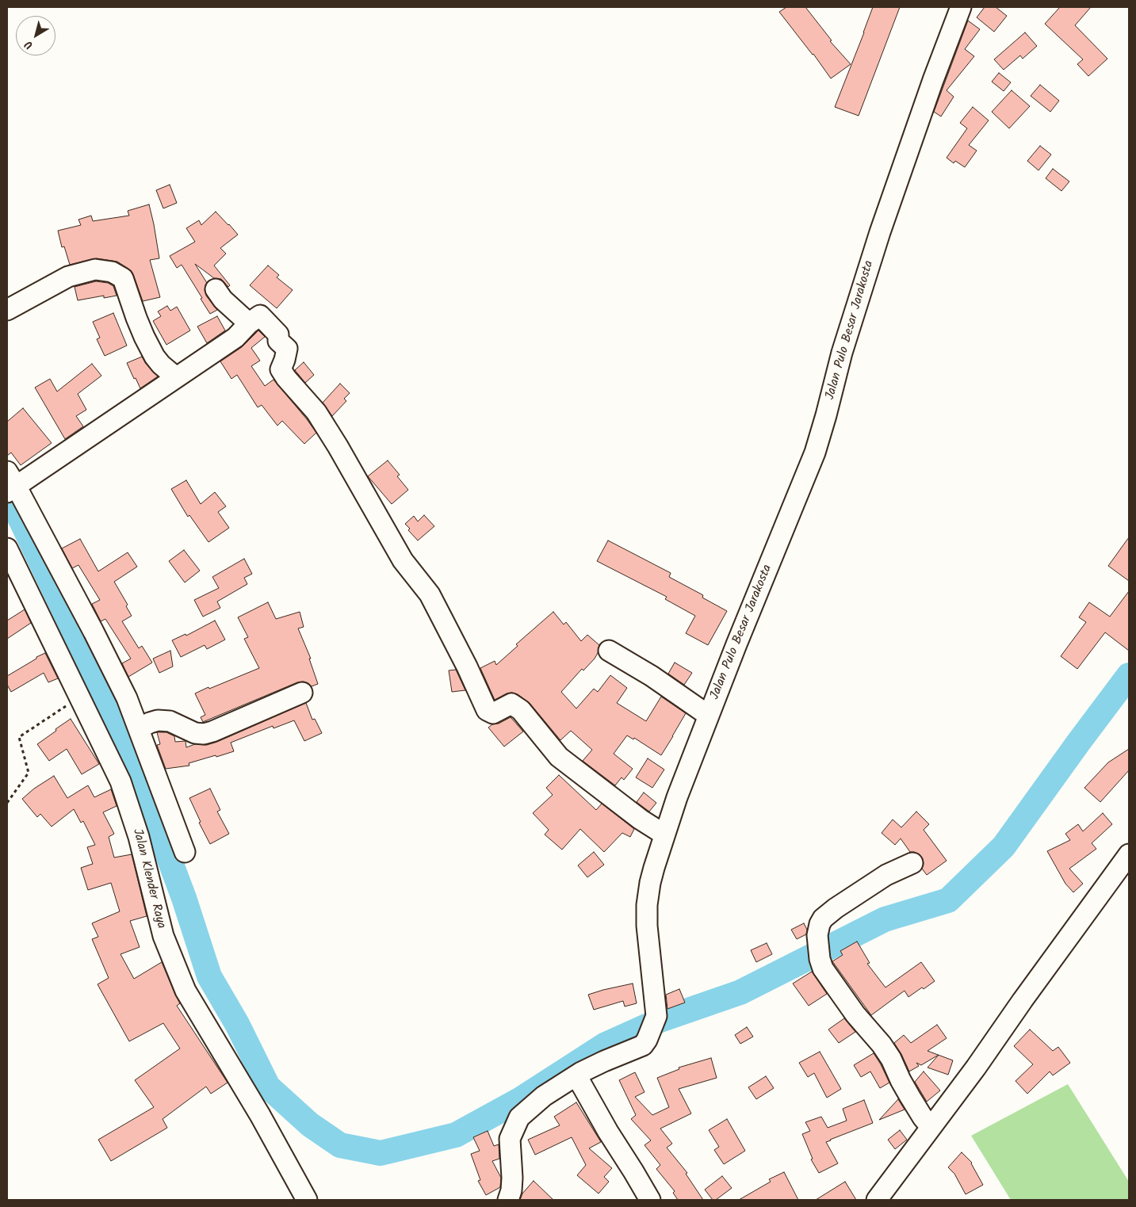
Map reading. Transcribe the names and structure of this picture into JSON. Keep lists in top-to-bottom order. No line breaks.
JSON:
{"streets":{"street":["Jalan Pulo Besar Jarakosta","Jalan Klender Raya"]},"north":"bottom left"}
